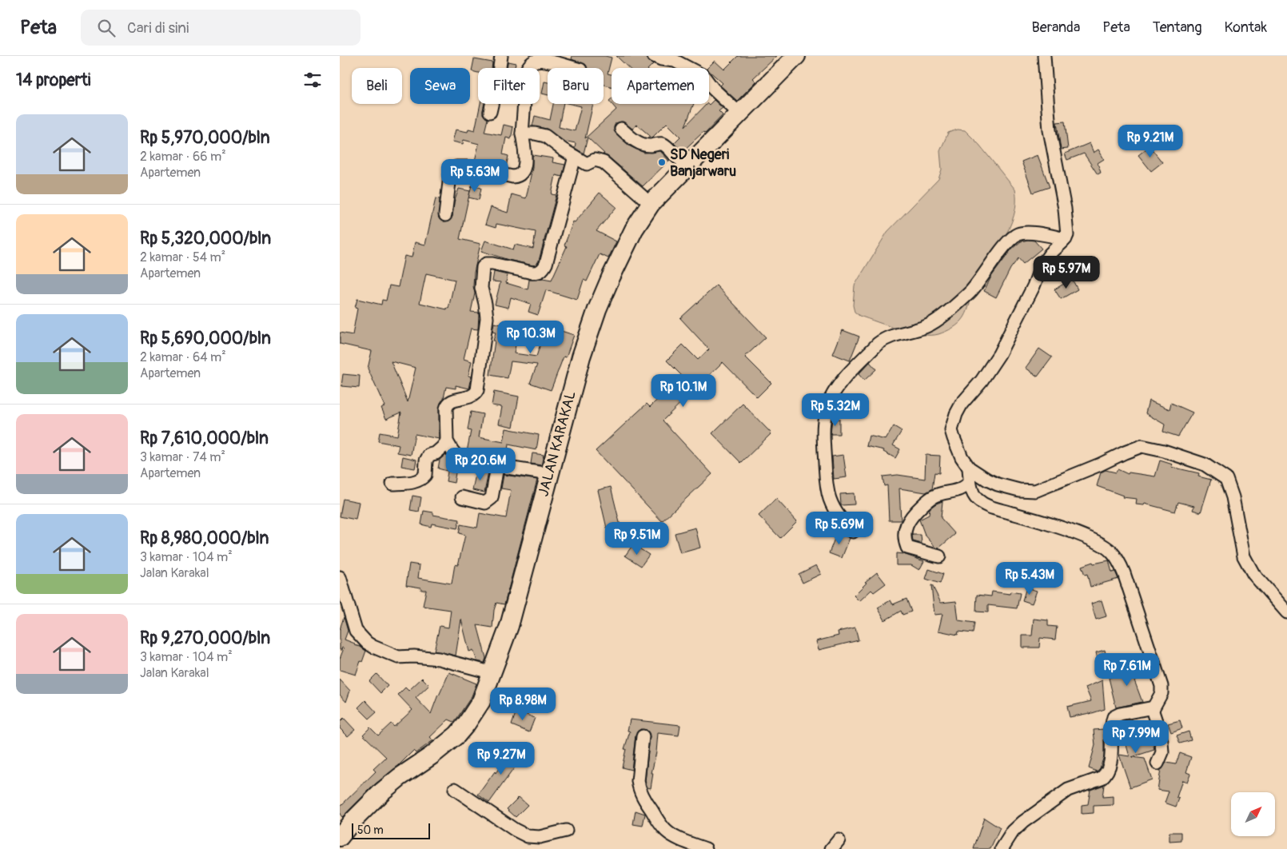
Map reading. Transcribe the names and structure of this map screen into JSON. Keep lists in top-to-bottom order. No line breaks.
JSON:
{"streets":{"main road":["JALAN KARAKAL"]},"places":["SD Negeri Banjarwaru"],"scale_bar":"50 m","north":"top right","page":{"header":"Peta","search":"Cari di sini","nav":["Beranda","Peta","Tentang","Kontak"],"heading":"14 properti","chip":["Beli","Sewa","Filter","Baru","Apartemen"],"list":[{"name":"Rp 5,970,000/bln","note":"2 kamar · 66 m² · Apartemen"},{"name":"Rp 5,320,000/bln","note":"2 kamar · 54 m² · Apartemen"},{"name":"Rp 5,690,000/bln","note":"2 kamar · 64 m² · Apartemen"},{"name":"Rp 7,610,000/bln","note":"3 kamar · 74 m² · Apartemen"},{"name":"Rp 8,980,000/bln","note":"3 kamar · 104 m² · Jalan Karakal"},{"name":"Rp 9,270,000/bln","note":"3 kamar · 104 m² · Jalan Karakal"}],"price":["Rp 9.21M","Rp 5.63M","Rp 5.97M","Rp 10.3M","Rp 10.1M","Rp 5.32M","Rp 20.6M","Rp 5.69M","Rp 9.51M","Rp 5.43M","Rp 7.61M","Rp 8.98M","Rp 7.99M","Rp 9.27M"],"scale":"50 m"}}
